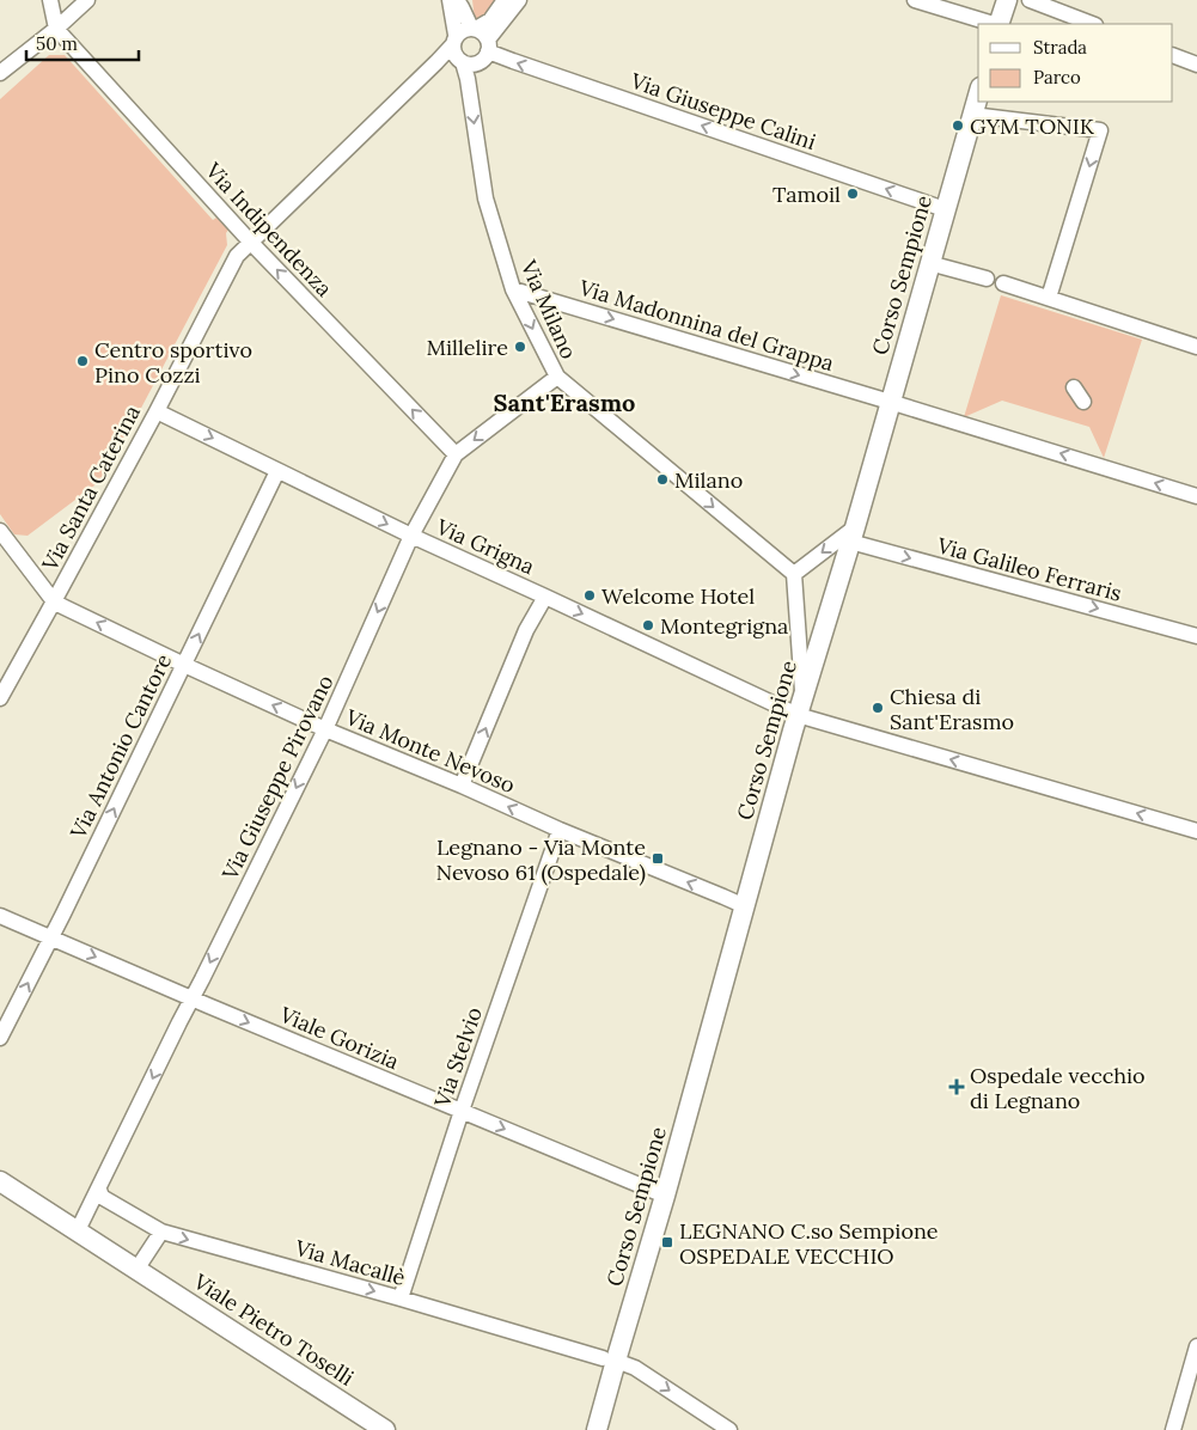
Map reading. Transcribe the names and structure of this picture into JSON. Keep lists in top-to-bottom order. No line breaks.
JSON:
{"streets":{"main road":["Corso Sempione","Viale Pietro Toselli"],"street":["Via Giuseppe Calini","Via Indipendenza","Via Milano","Via Madonnina del Grappa","Via Santa Caterina","Via Grigna","Via Galileo Ferraris","Via Antonio Cantore","Via Monte Nevoso","Via Giuseppe Pirovano","Viale Gorizia","Via Stelvio","Via Macallè"]},"crossings":[["Via Giuseppe Calini","Corso Sempione"],["Via Giuseppe Calini","Via Milano"],["Via Giuseppe Calini","Via Santa Caterina"],["Via Indipendenza","Via Santa Caterina"],["Via Indipendenza","Via Giuseppe Pirovano"],["Corso Sempione","Via Madonnina del Grappa"],["Corso Sempione","Via Grigna"],["Corso Sempione","Via Galileo Ferraris"],["Corso Sempione","Via Monte Nevoso"],["Corso Sempione","Viale Gorizia"],["Corso Sempione","Via Macallè"],["Via Milano","Via Madonnina del Grappa"],["Via Milano","Via Santa Caterina"],["Via Milano","Via Giuseppe Pirovano"],["Via Santa Caterina","Via Grigna"],["Via Santa Caterina","Via Monte Nevoso"],["Via Grigna","Via Antonio Cantore"],["Via Grigna","Via Giuseppe Pirovano"],["Via Antonio Cantore","Via Monte Nevoso"],["Via Antonio Cantore","Viale Gorizia"],["Via Monte Nevoso","Via Giuseppe Pirovano"],["Via Monte Nevoso","Via Stelvio"],["Via Giuseppe Pirovano","Viale Gorizia"],["Via Giuseppe Pirovano","Via Macallè"],["Via Giuseppe Pirovano","Viale Pietro Toselli"],["Viale Gorizia","Via Stelvio"],["Via Stelvio","Via Macallè"]],"one_way":["Via Giuseppe Calini","Via Indipendenza","Via Milano","Via Galileo Ferraris","Via Antonio Cantore","Via Monte Nevoso","Via Giuseppe Pirovano","Viale Gorizia","Via Macallè"],"districts":["Sant'Erasmo"],"places":{"other":["GYM TONIK","Tamoil","Millelire","Centro sportivo Pino Cozzi","Milano","Welcome Hotel","Montegrigna","Chiesa di Sant'Erasmo"],"transit":["Legnano - Via Monte Nevoso 61 (Ospedale)","LEGNANO C.so Sempione OSPEDALE VECCHIO"],"health":["Ospedale vecchio di Legnano"]},"legend":["Strada","Parco"],"scale_bar":"50 m"}
